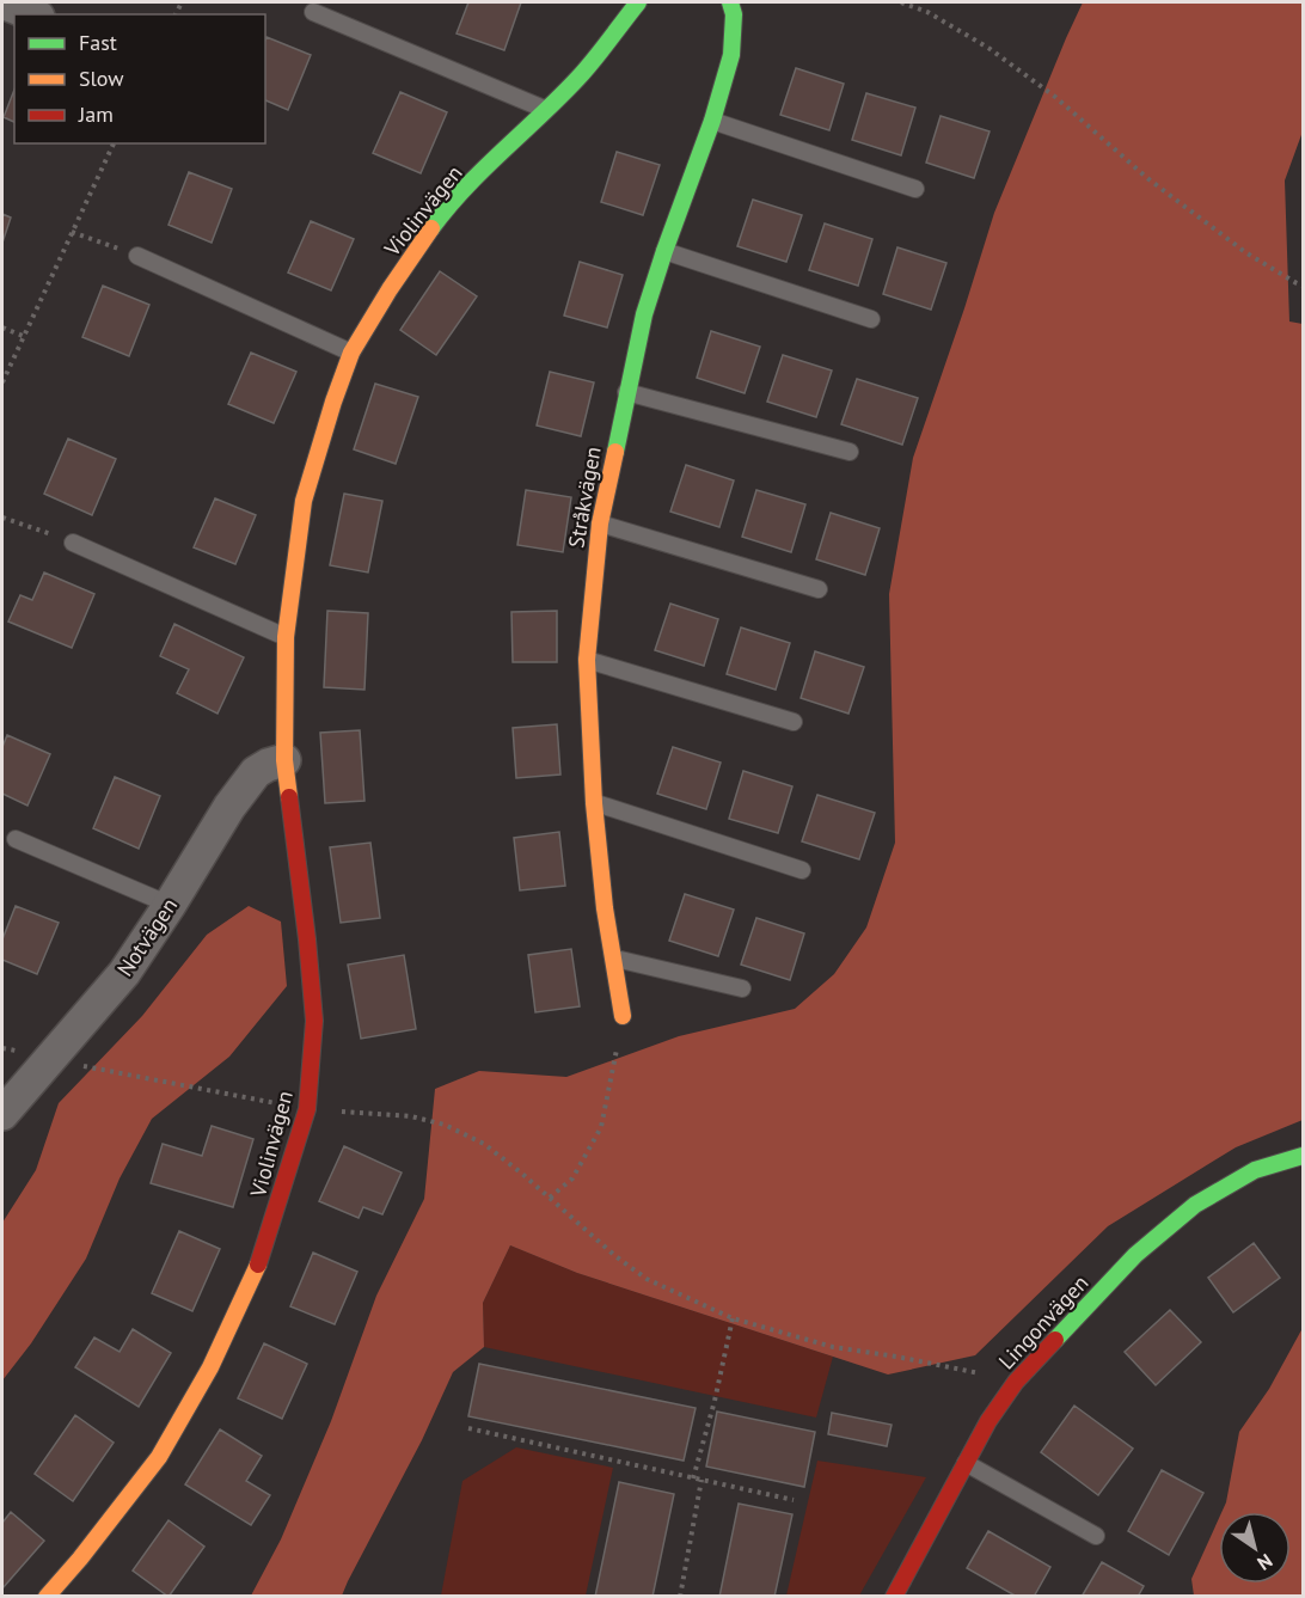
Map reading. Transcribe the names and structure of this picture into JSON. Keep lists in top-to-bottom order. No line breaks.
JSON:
{"streets":{"street":["Violinvägen","Stråkvägen","Notvägen","Lingonvägen"]},"crossings":[["Violinvägen","Notvägen"]],"legend":["Fast","Slow","Jam"],"north":"bottom right"}
